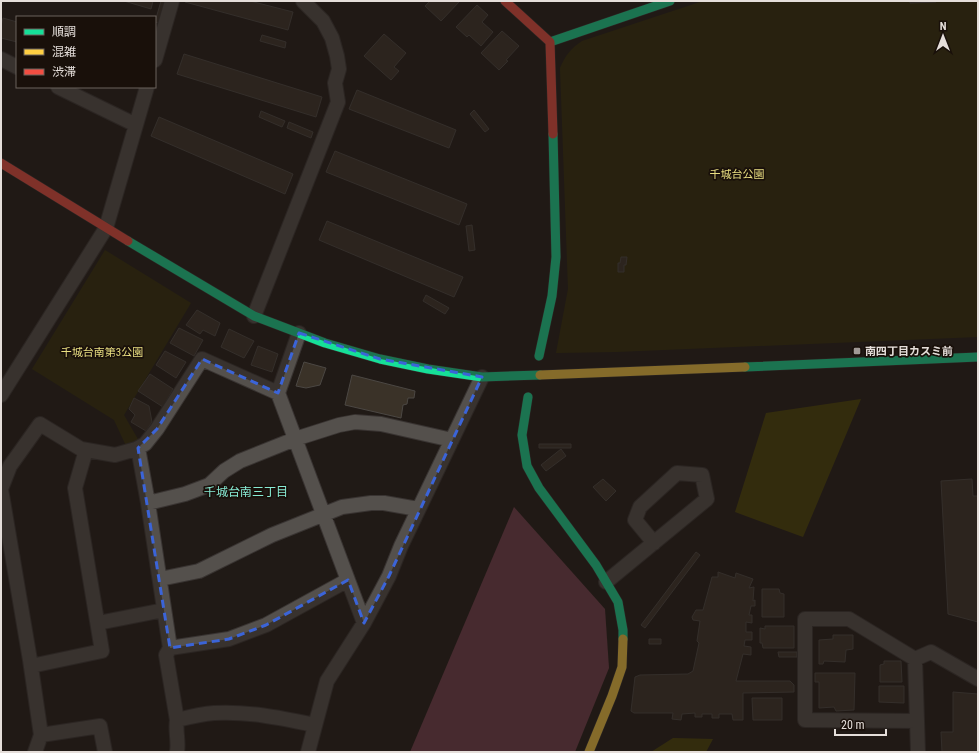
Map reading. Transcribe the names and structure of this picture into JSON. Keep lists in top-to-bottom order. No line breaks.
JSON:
{"districts":["千城台南三丁目"],"parks":["千城台公園","千城台南第3公園"],"places":{"transit":["南四丁目カスミ前"]},"legend":["順調","混雑","渋滞"],"scale_bar":"20 m","north":"top"}
